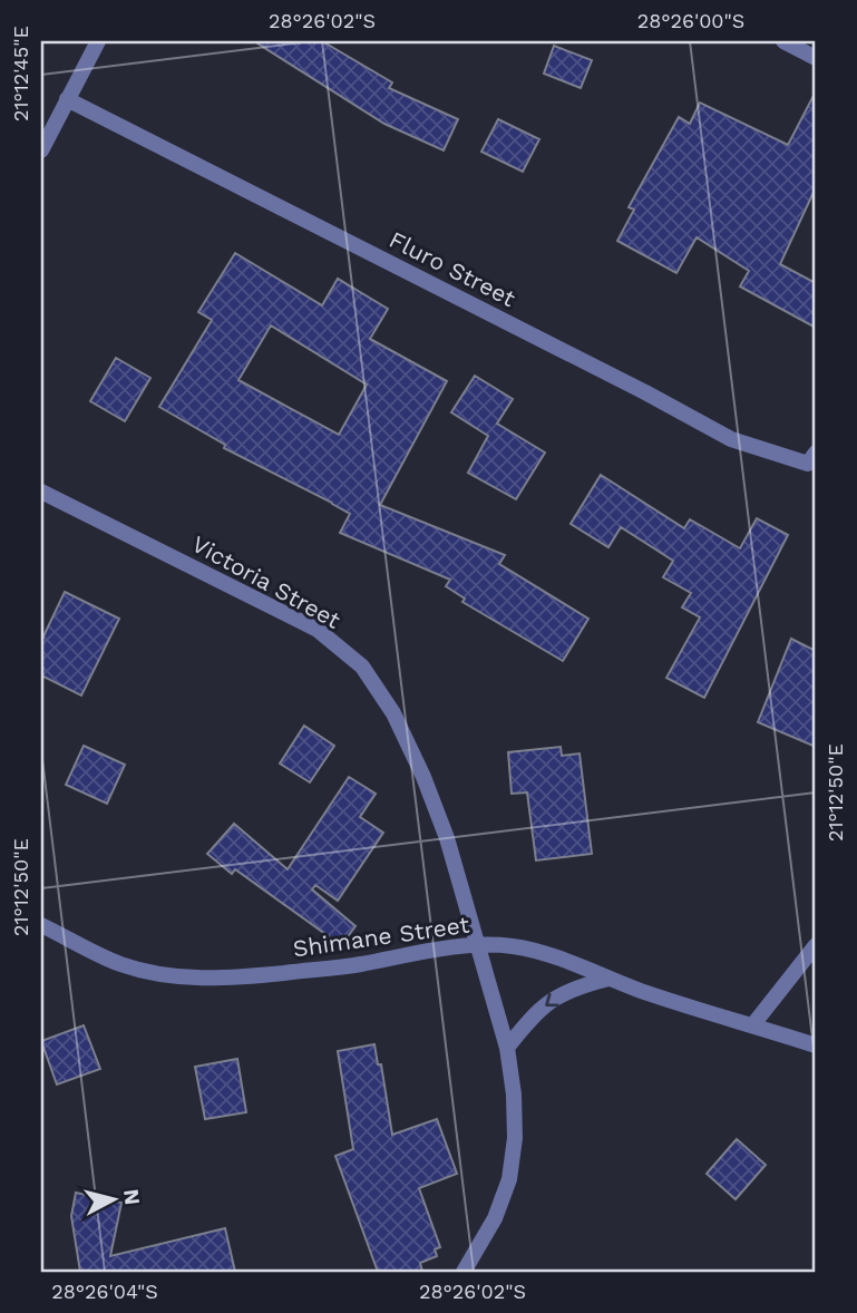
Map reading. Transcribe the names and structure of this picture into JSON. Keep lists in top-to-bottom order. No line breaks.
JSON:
{"streets":{"street":["Fluro Street","Victoria Street","Shimane Street"]},"crossings":[["Victoria Street","Shimane Street"]],"north":"right","coordinates":["28°26'02\"S","28°26'00\"S","21°12'45\"E","21°12'50\"E","28°26'04\"S"]}
